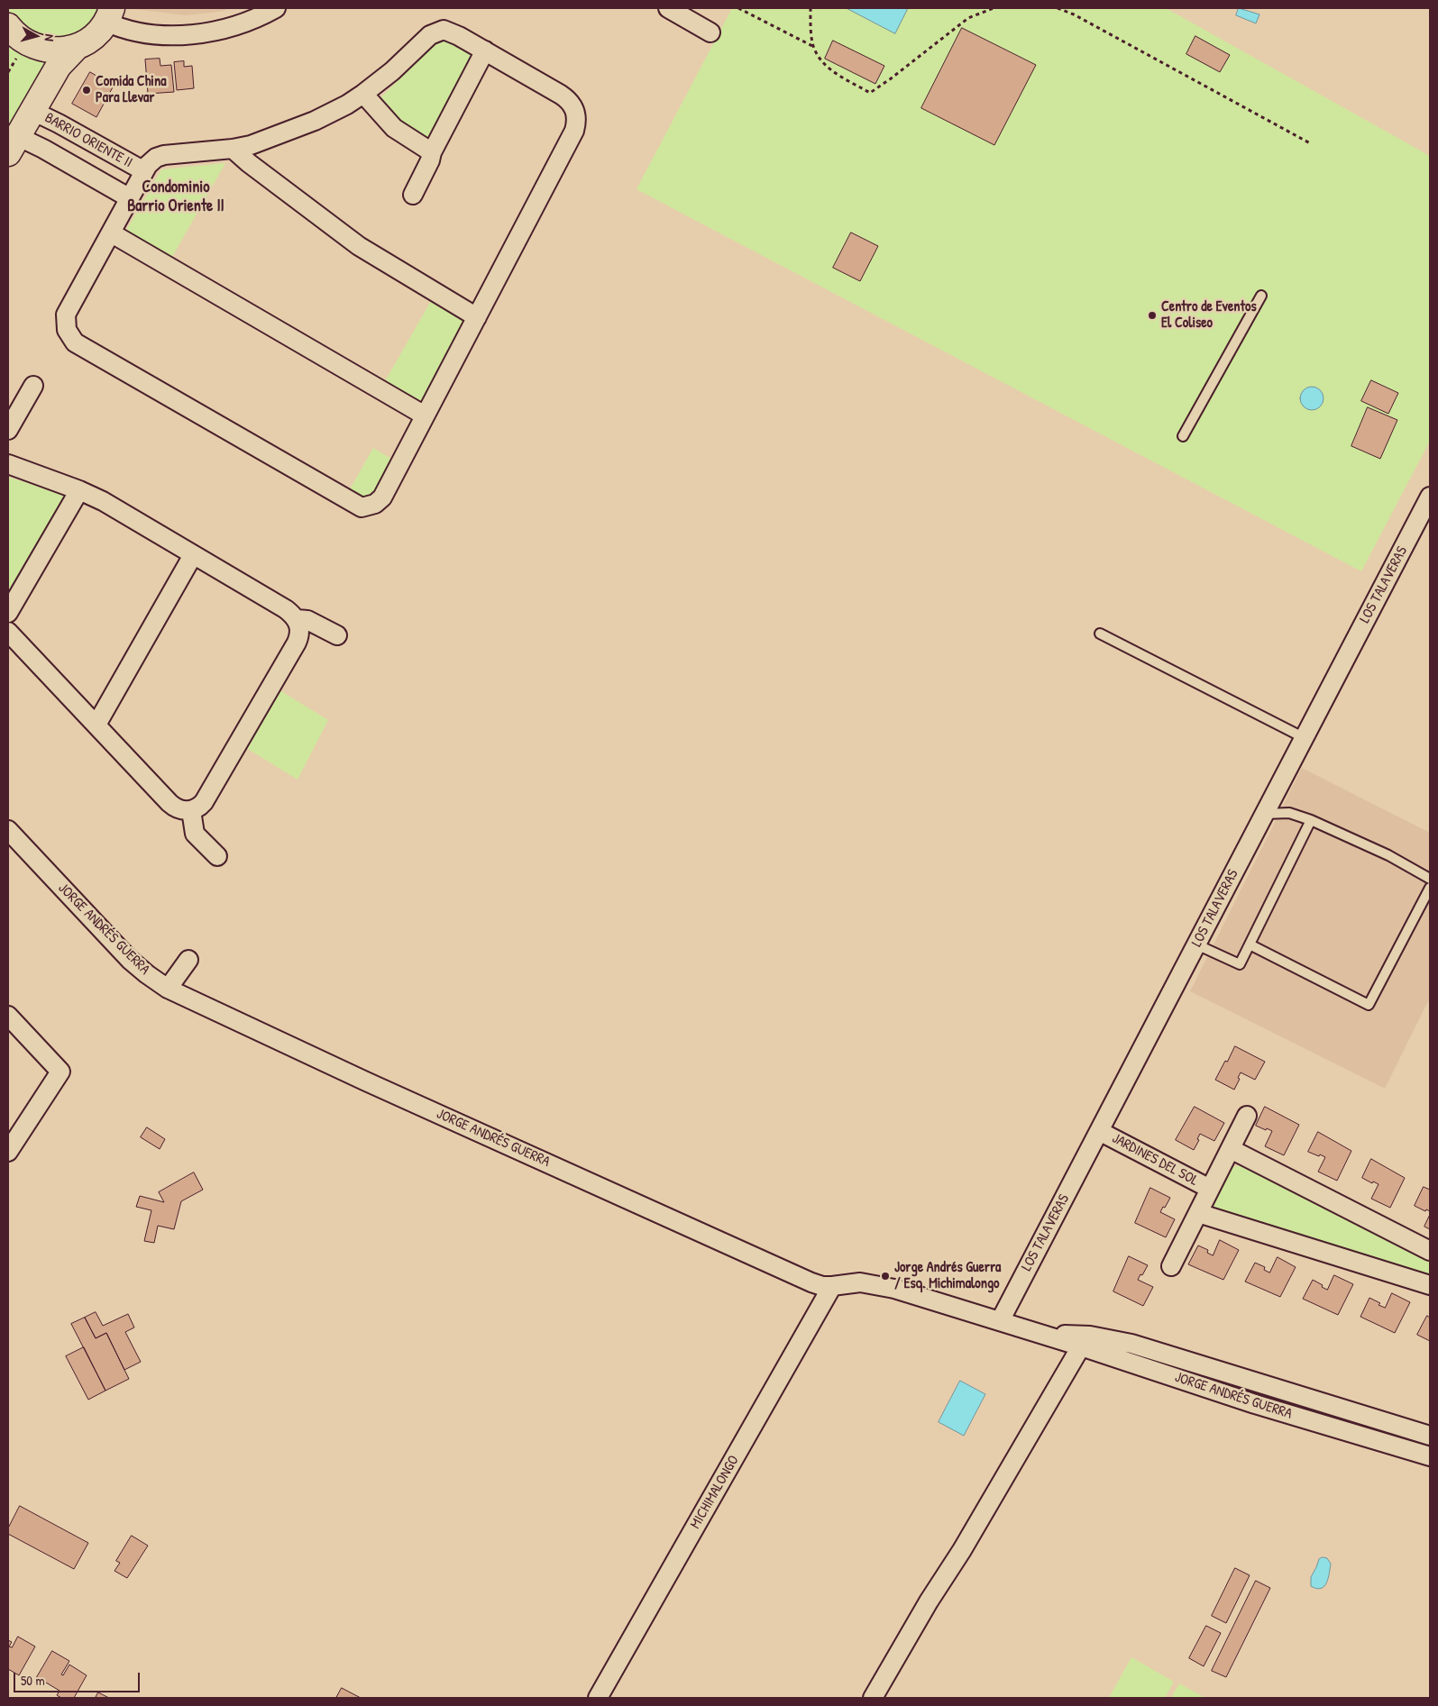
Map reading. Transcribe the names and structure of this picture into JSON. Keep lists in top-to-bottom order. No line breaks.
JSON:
{"streets":{"street":["BARRIO ORIENTE II","LOS TALAVERAS","JORGE ANDRÉS GUERRA","JARDINES DEL SOL","MICHIMALONGO"]},"crossings":[["LOS TALAVERAS","JORGE ANDRÉS GUERRA"],["LOS TALAVERAS","JARDINES DEL SOL"],["JORGE ANDRÉS GUERRA","MICHIMALONGO"]],"districts":["Condominio Barrio Oriente II"],"places":["Comida China Para Llevar","Centro de Eventos El Coliseo","Jorge Andrés Guerra / Esq. Michimalongo"],"scale_bar":"50 m","north":"right"}
